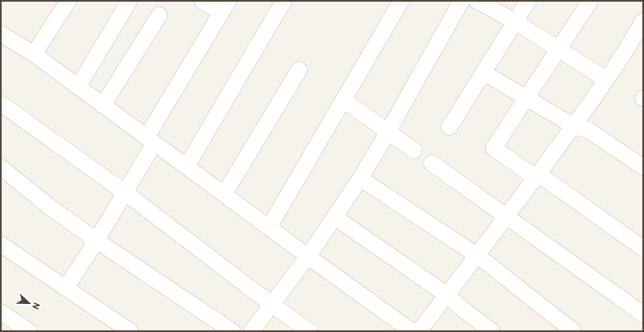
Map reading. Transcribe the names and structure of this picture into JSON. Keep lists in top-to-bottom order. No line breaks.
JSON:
{"north":"right"}
